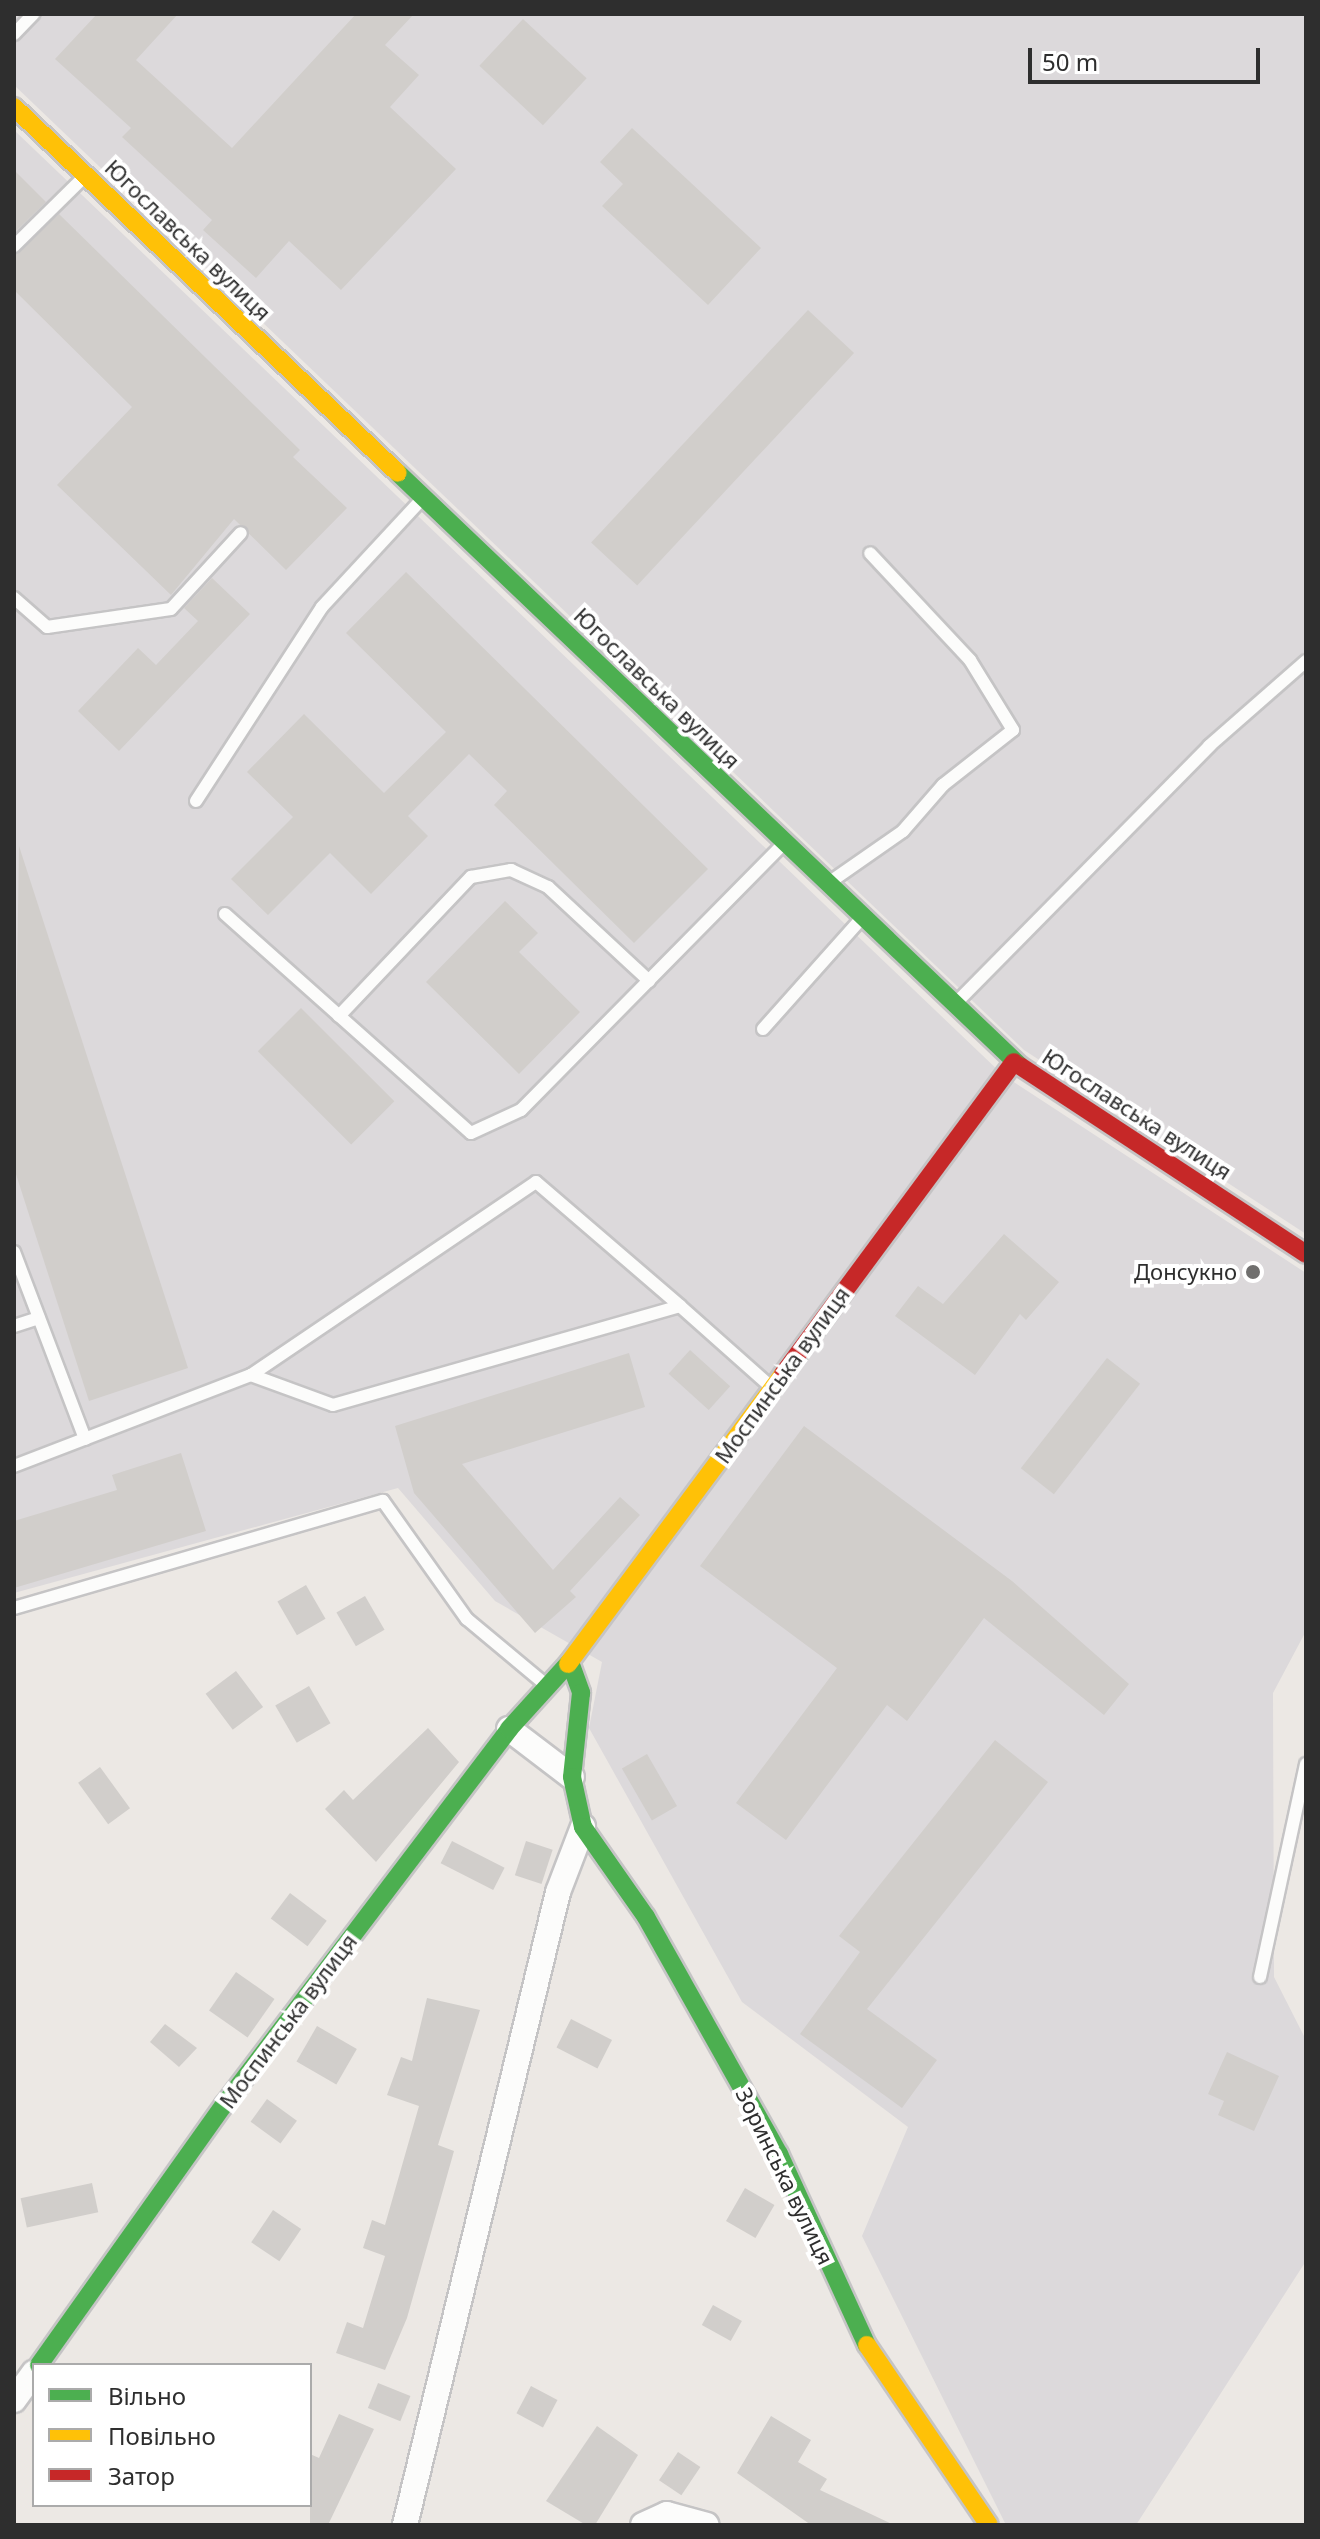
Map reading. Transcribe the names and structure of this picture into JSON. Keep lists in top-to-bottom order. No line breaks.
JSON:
{"streets":{"street":["Югославська вулиця","Моспинська вулиця","Зоринська вулиця"]},"crossings":[["Югославська вулиця","Моспинська вулиця"],["Моспинська вулиця","Зоринська вулиця"]],"places":["Донсукно"],"legend":["Вільно","Повільно","Затор"],"scale_bar":"50 m"}
